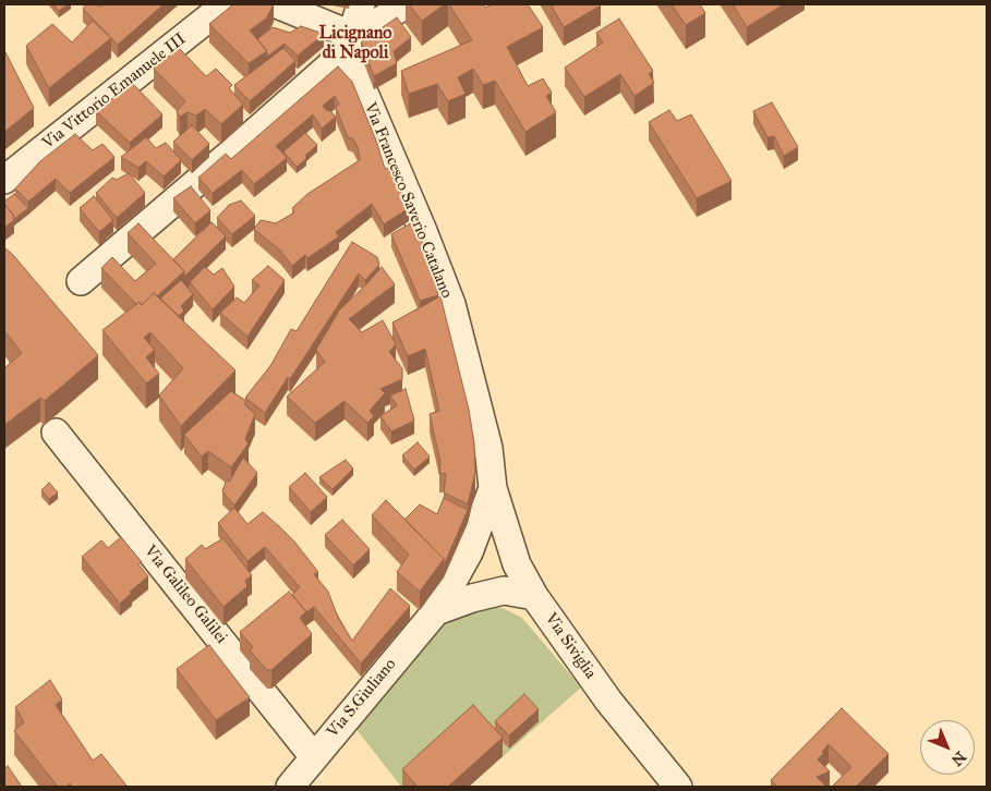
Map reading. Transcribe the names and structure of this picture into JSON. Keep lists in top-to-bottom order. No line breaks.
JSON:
{"streets":{"street":["Via Vittorio Emanuele III","Via Francesco Saverio Catalano","Via Galileo Galilei","Via Siviglia","Via S.Giuliano"]},"crossings":[["Via Francesco Saverio Catalano","Via Siviglia"],["Via Francesco Saverio Catalano","Via S.Giuliano"],["Via Galileo Galilei","Via S.Giuliano"],["Via Siviglia","Via S.Giuliano"]],"districts":["Licignano di Napoli"],"north":"bottom right"}
